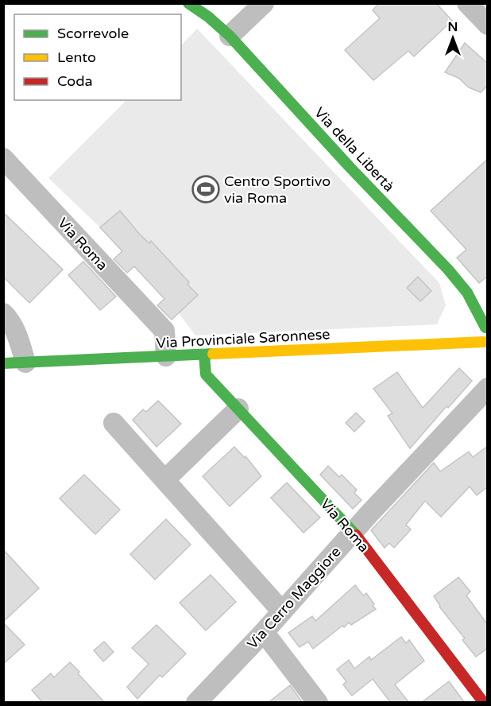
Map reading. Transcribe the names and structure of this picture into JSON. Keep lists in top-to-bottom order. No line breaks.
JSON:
{"streets":{"street":["Via della Libertà","Via Roma","Via Provinciale Saronnese","Via Cerro Maggiore"]},"crossings":[["Via della Libertà","Via Provinciale Saronnese"],["Via Roma","Via Provinciale Saronnese"],["Via Roma","Via Cerro Maggiore"]],"places":{"sports":["Centro Sportivo via Roma"]},"legend":["Scorrevole","Lento","Coda"],"north":"top"}
